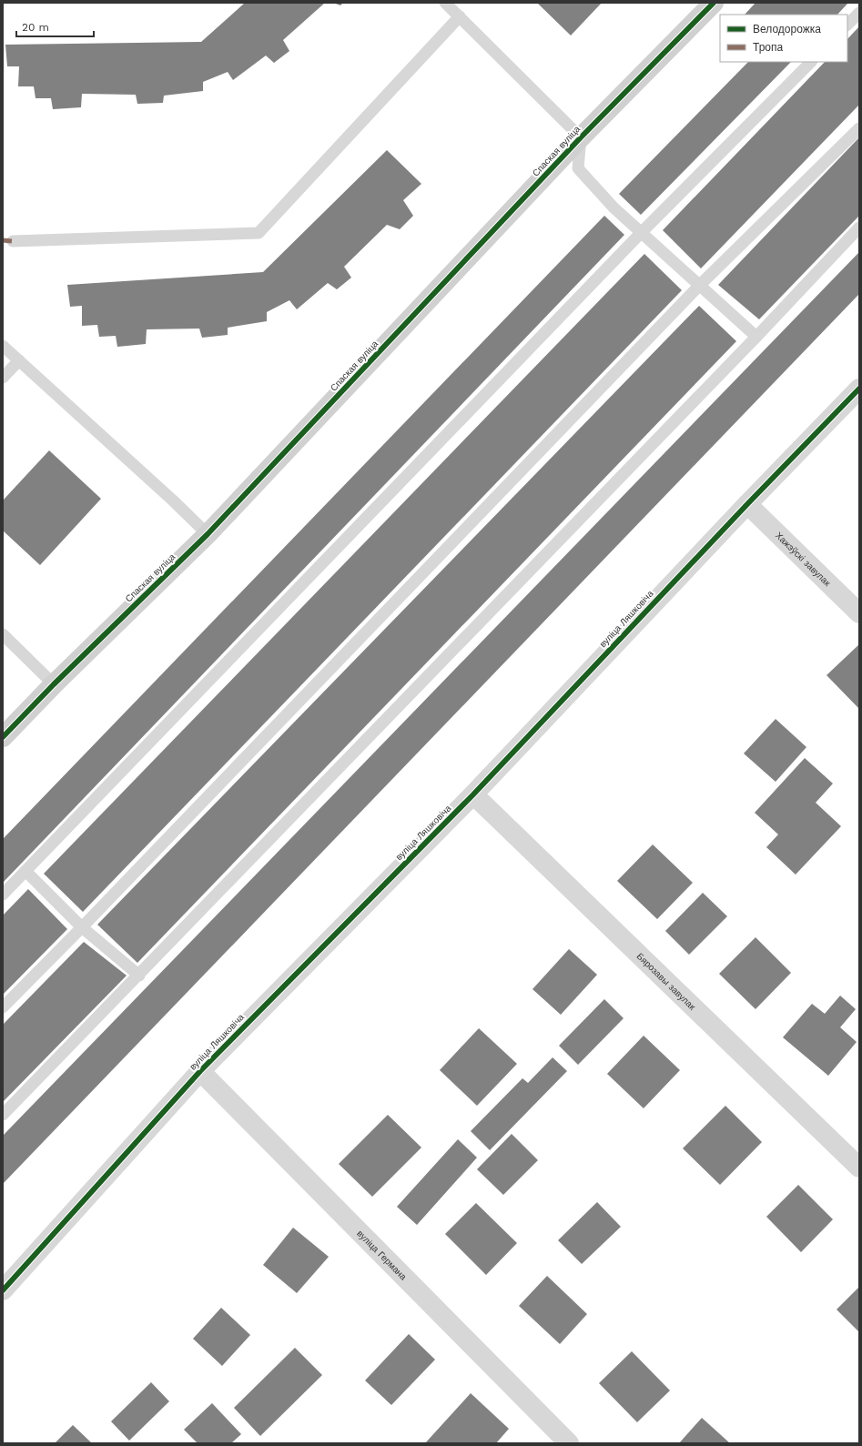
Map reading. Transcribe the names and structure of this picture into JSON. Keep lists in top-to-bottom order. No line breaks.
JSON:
{"streets":{"street":["Спаская вуліца","Хажэўскі завулак","вуліца Ляшковіча","Бярозавы завулак","вуліца Германа"]},"crossings":[["Хажэўскі завулак","вуліца Ляшковіча"],["вуліца Ляшковіча","Бярозавы завулак"],["вуліца Ляшковіча","вуліца Германа"]],"legend":["Велодорожка","Тропа"],"scale_bar":"20 m"}
